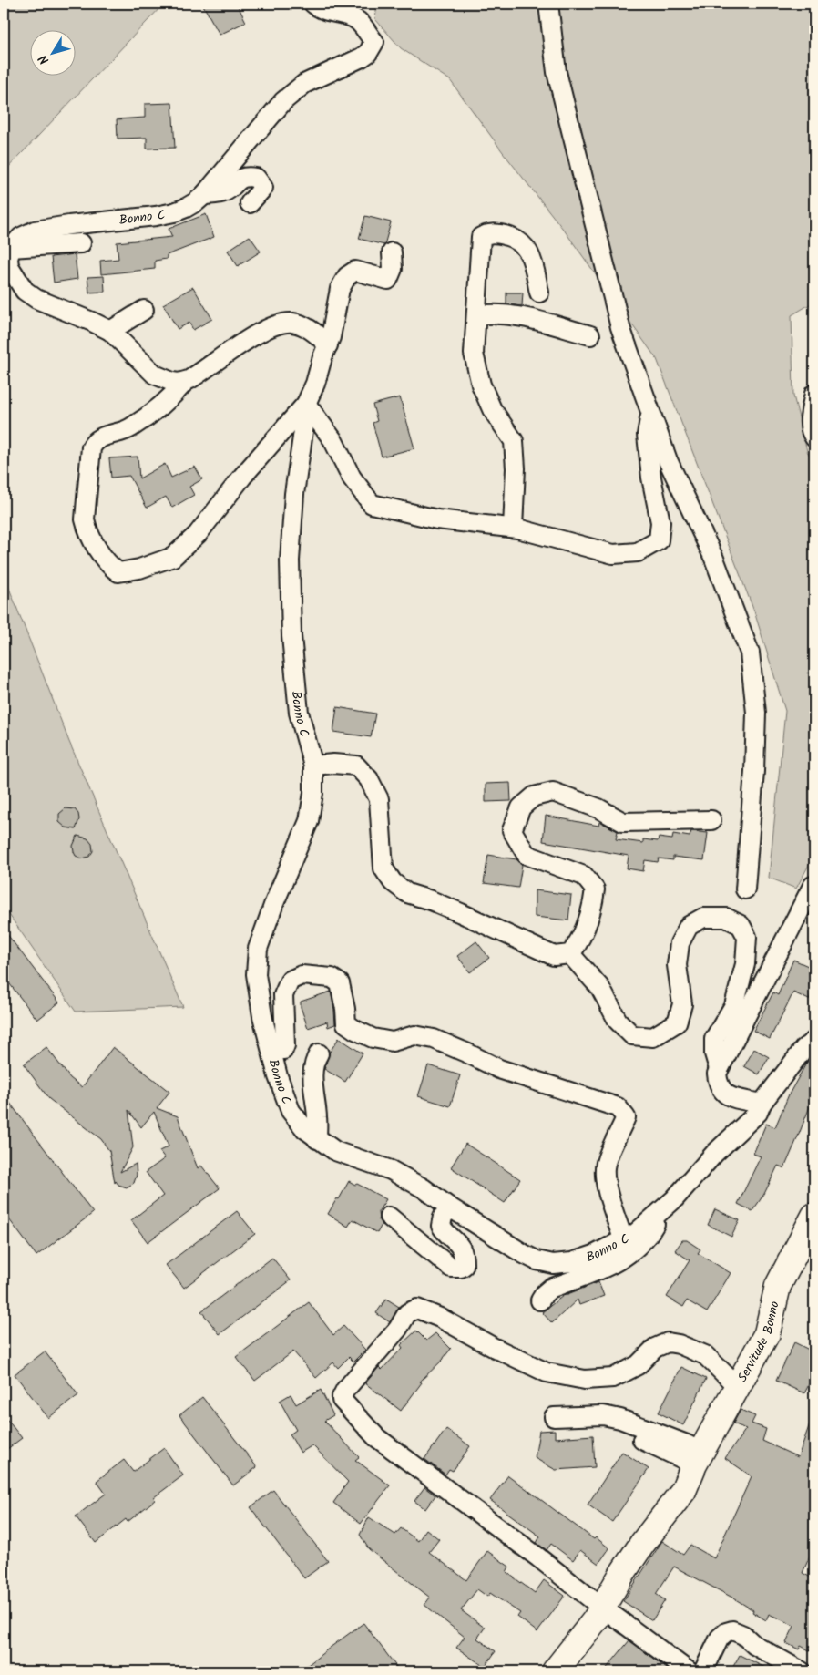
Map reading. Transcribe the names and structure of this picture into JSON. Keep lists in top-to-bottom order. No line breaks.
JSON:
{"streets":{"street":["Bonno C","Servitude Bonno"]},"north":"bottom left"}
